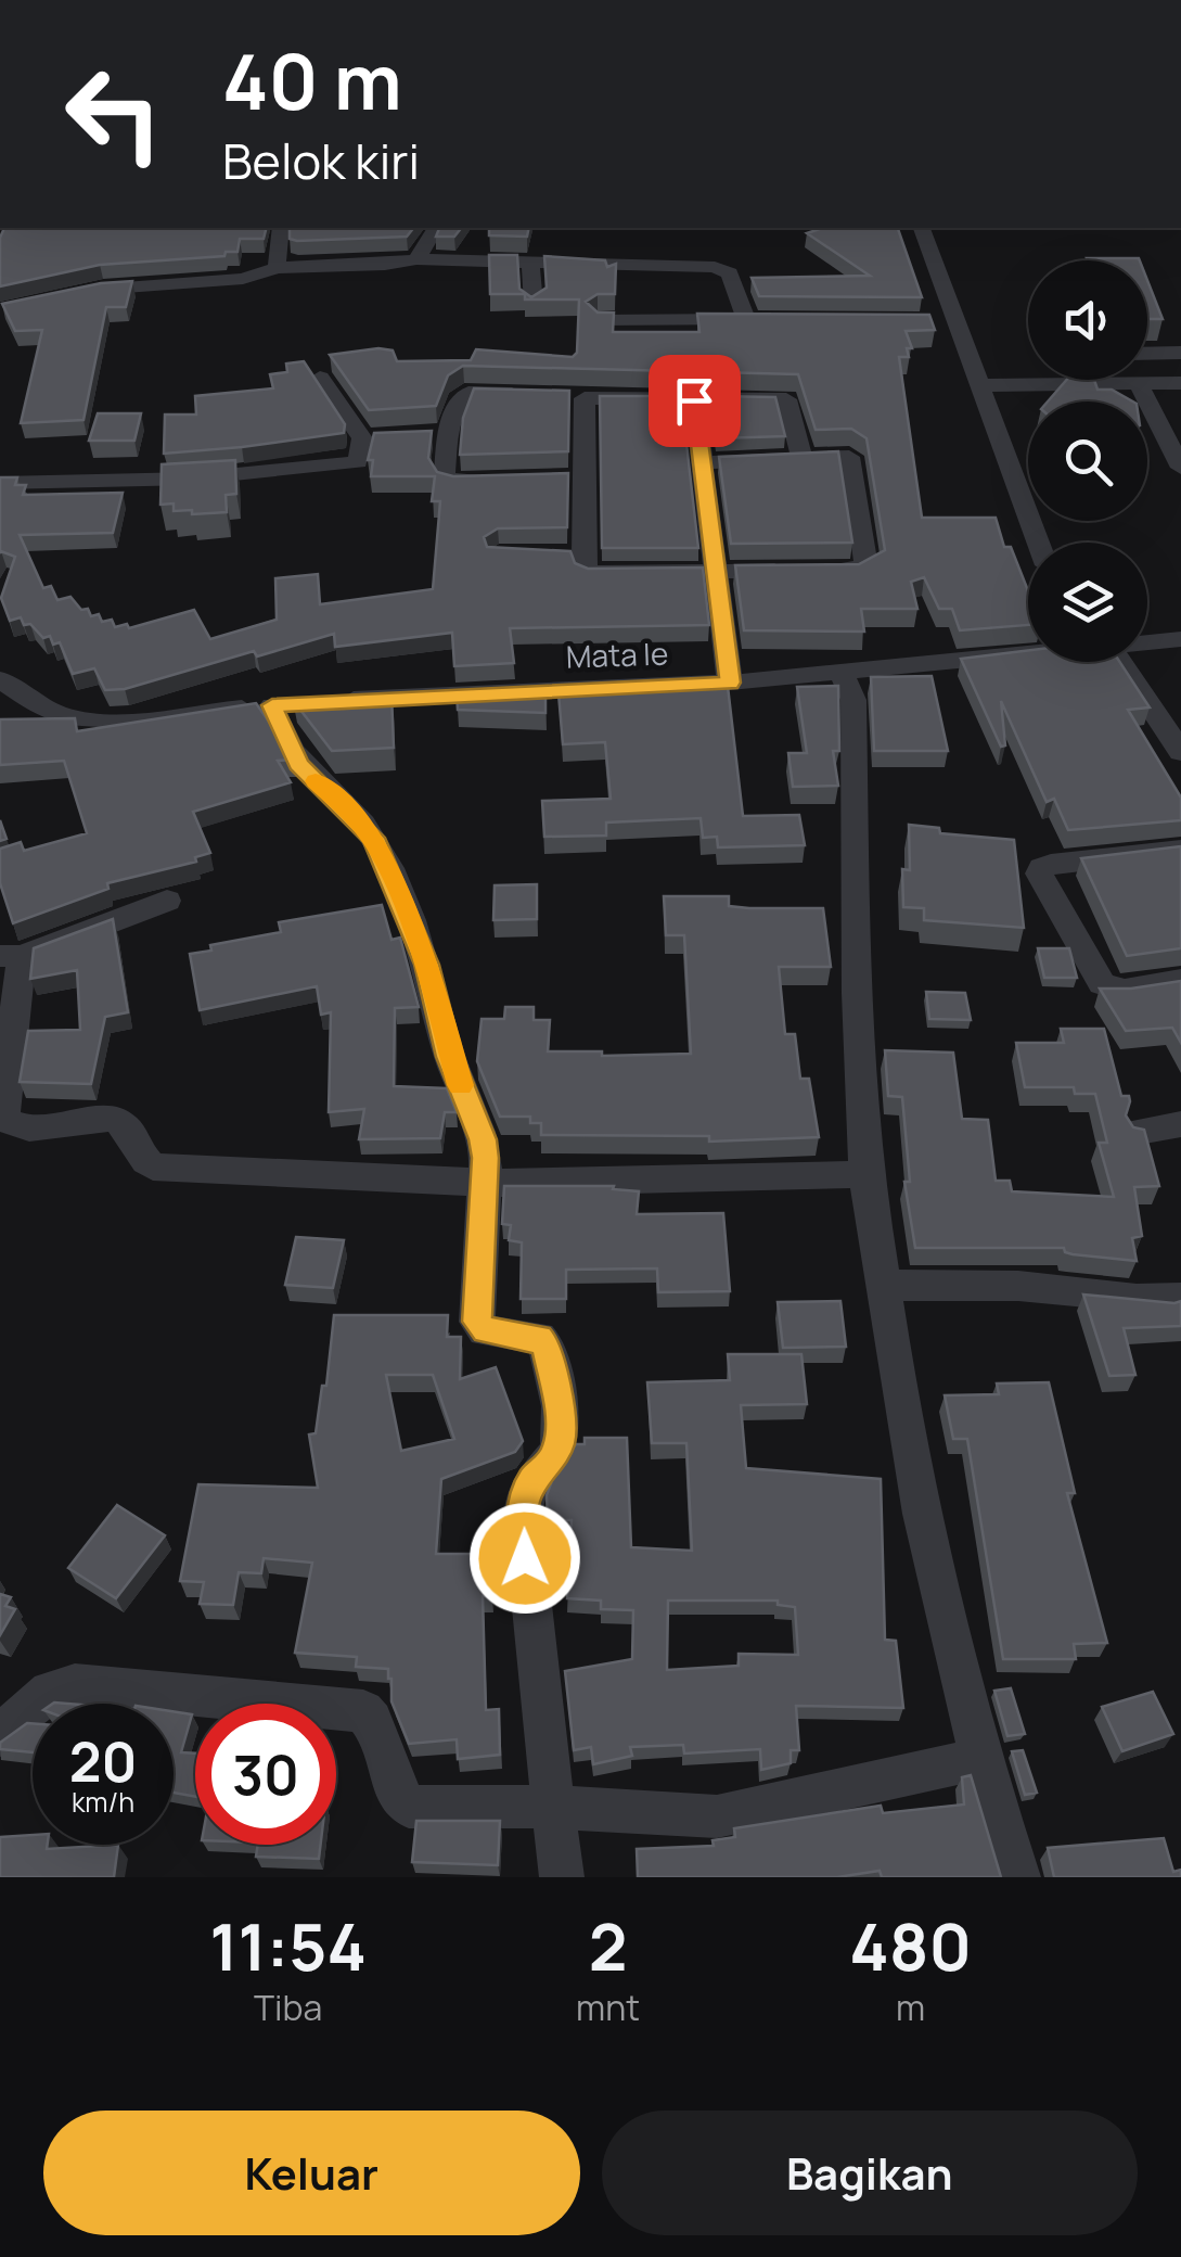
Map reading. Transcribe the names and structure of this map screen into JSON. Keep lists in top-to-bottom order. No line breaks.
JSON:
{"streets":{"street":["Mata Ie"]},"page":{"turn":["40 m","Belok kiri"],"speed":"20 km/h","limit":"30","eta":["11:54","Tiba","2","mnt","480","m"],"buttons":["Keluar","Bagikan"]}}
